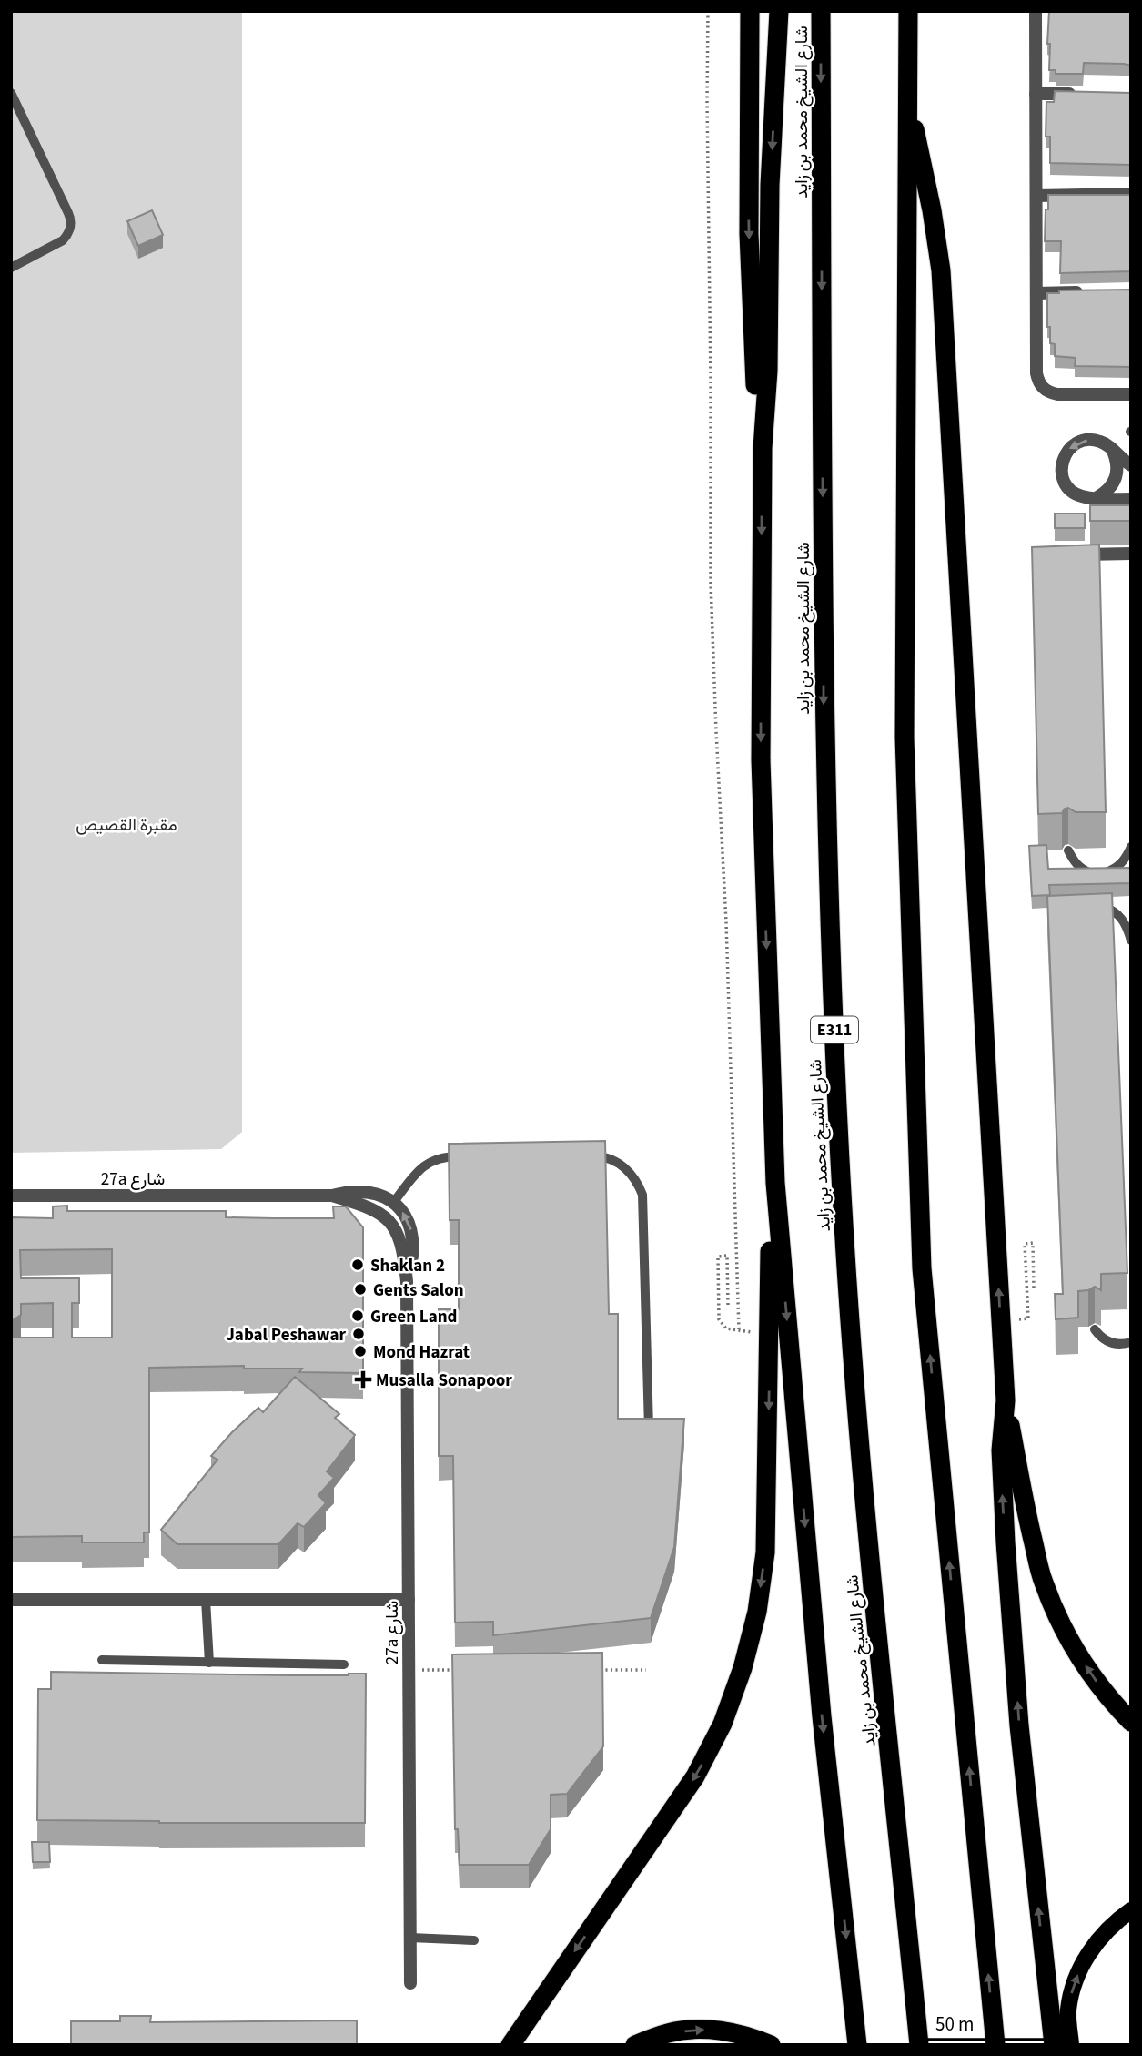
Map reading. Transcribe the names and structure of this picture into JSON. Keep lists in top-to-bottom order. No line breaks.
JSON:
{"streets":{"highway":["شارع الشيخ محمد بن زايد","E311"],"street":["27a شارع"]},"parks":["مقبرة القصيص"],"places":{"other":["Shaklan 2","Gents Salon","Green Land","Jabal Peshawar","Mond Hazrat"],"health":["Musalla Sonapoor"]},"scale_bar":"50 m"}
